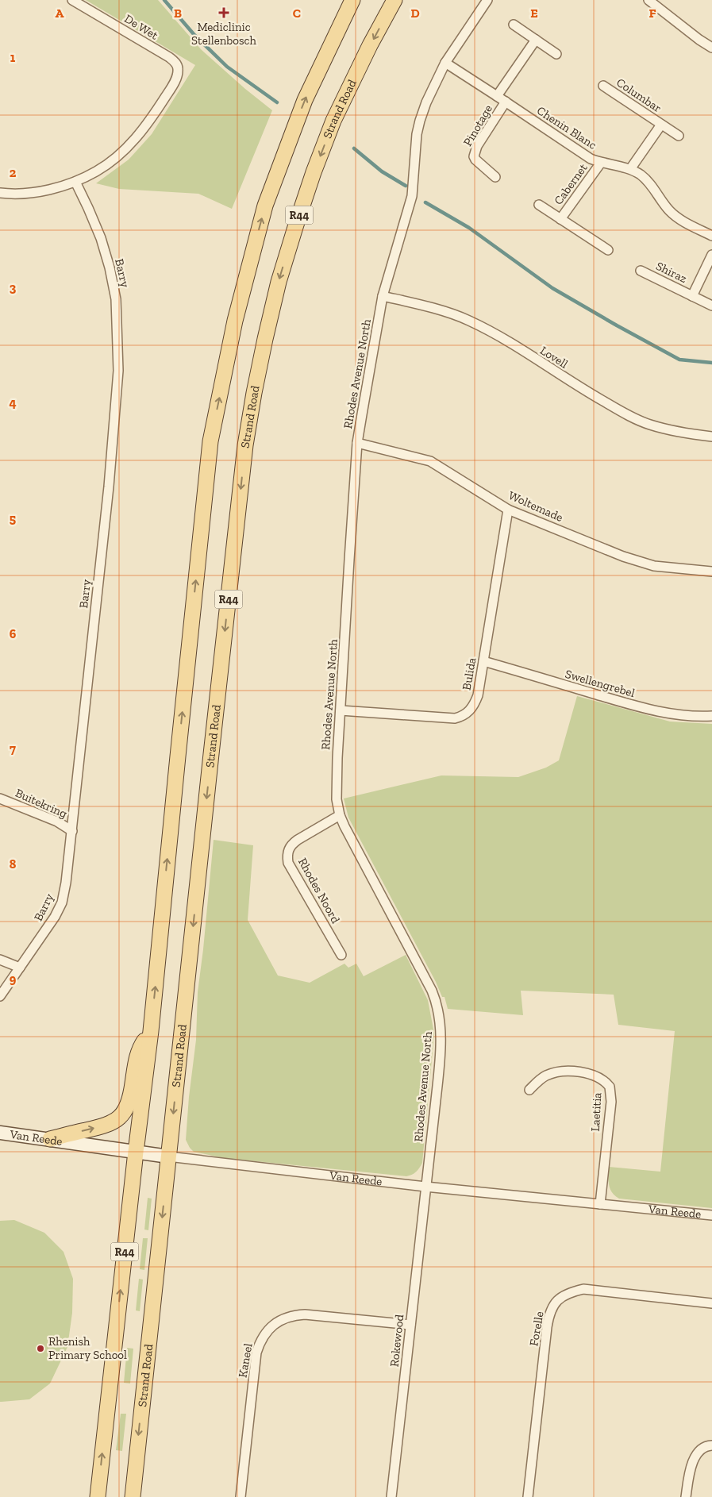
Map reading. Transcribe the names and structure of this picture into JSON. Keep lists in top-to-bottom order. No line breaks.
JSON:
{"streets":{"main road":["Strand Road","R44"],"street":["De Wet","Columbar","Pinotage","Chenin Blanc","Cabernet","Shiraz","Barry","Lovell","Rhodes Avenue North","Woltemade","Bulida","Swellengrebel","Buitekring","Rhodes Noord","Laetitia","Van Reede","Forelle","Rokewood","Kaneel"]},"crossings":[["De Wet","Barry"],["Columbar","Chenin Blanc"],["Strand Road","Van Reede"],["Pinotage","Chenin Blanc"],["Chenin Blanc","Cabernet"],["Chenin Blanc","Rhodes Avenue North"],["R44","Van Reede"],["Barry","Buitekring"],["Lovell","Rhodes Avenue North"],["Rhodes Avenue North","Woltemade"],["Rhodes Avenue North","Bulida"],["Rhodes Avenue North","Rhodes Noord"],["Rhodes Avenue North","Van Reede"],["Rhodes Avenue North","Rokewood"],["Woltemade","Bulida"],["Bulida","Swellengrebel"],["Laetitia","Van Reede"],["Van Reede","Rokewood"],["Rokewood","Kaneel"]],"places":{"health":["Mediclinic Stellenbosch"],"other":["Rhenish Primary School"]},"grid":{"columns":["A","B","C","D","E","F"],"rows":["1","2","3","4","5","6","7","8","9"]}}
